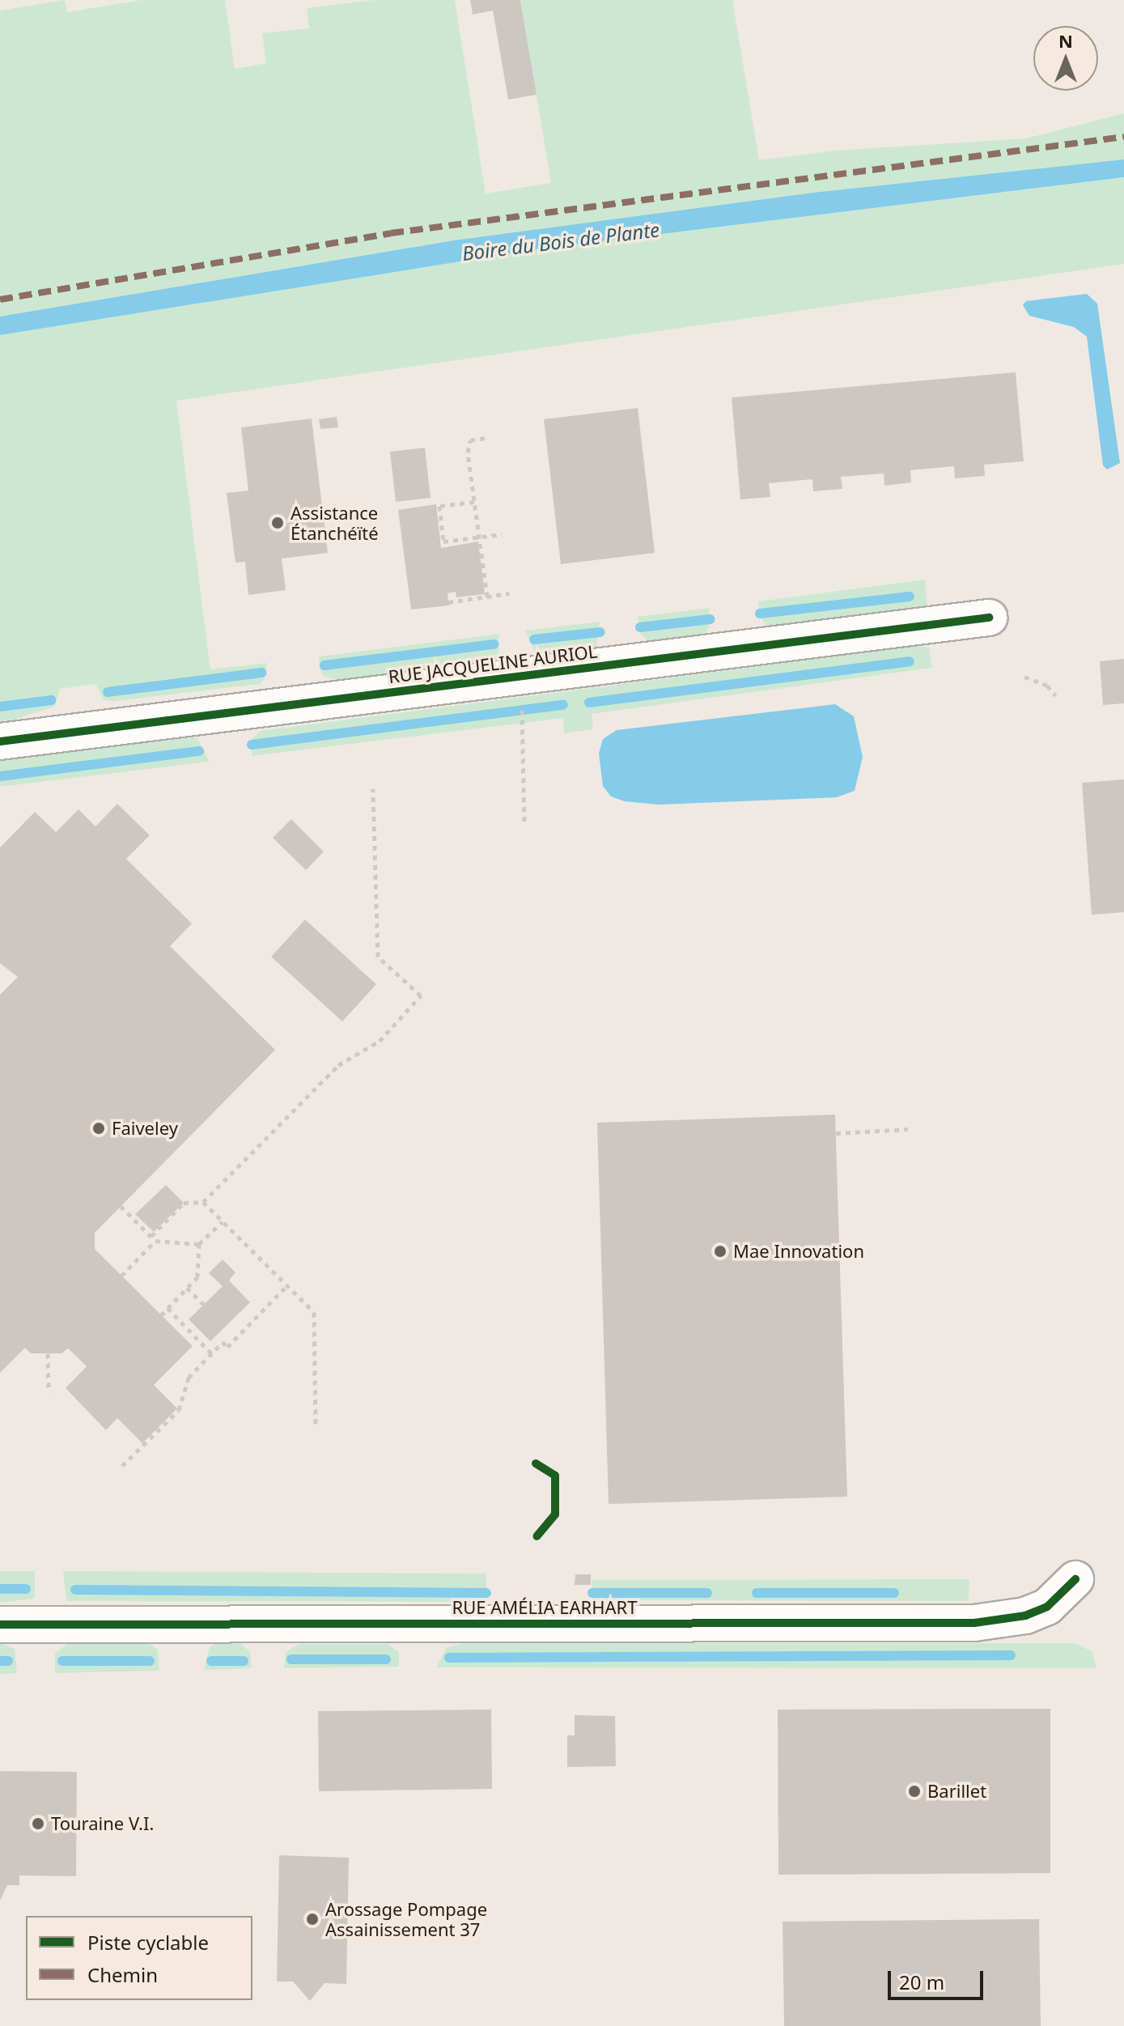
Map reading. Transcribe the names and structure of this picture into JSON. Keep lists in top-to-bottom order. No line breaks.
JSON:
{"streets":{"street":["RUE JACQUELINE AURIOL","RUE AMÉLIA EARHART"]},"water":["Boire du Bois de Plante"],"places":["Assistance Étanchéïté","Faiveley","Mae Innovation","Barillet","Touraine V.I.","Arossage Pompage Assainissement 37"],"legend":["Piste cyclable","Chemin"],"scale_bar":"20 m","north":"top"}
